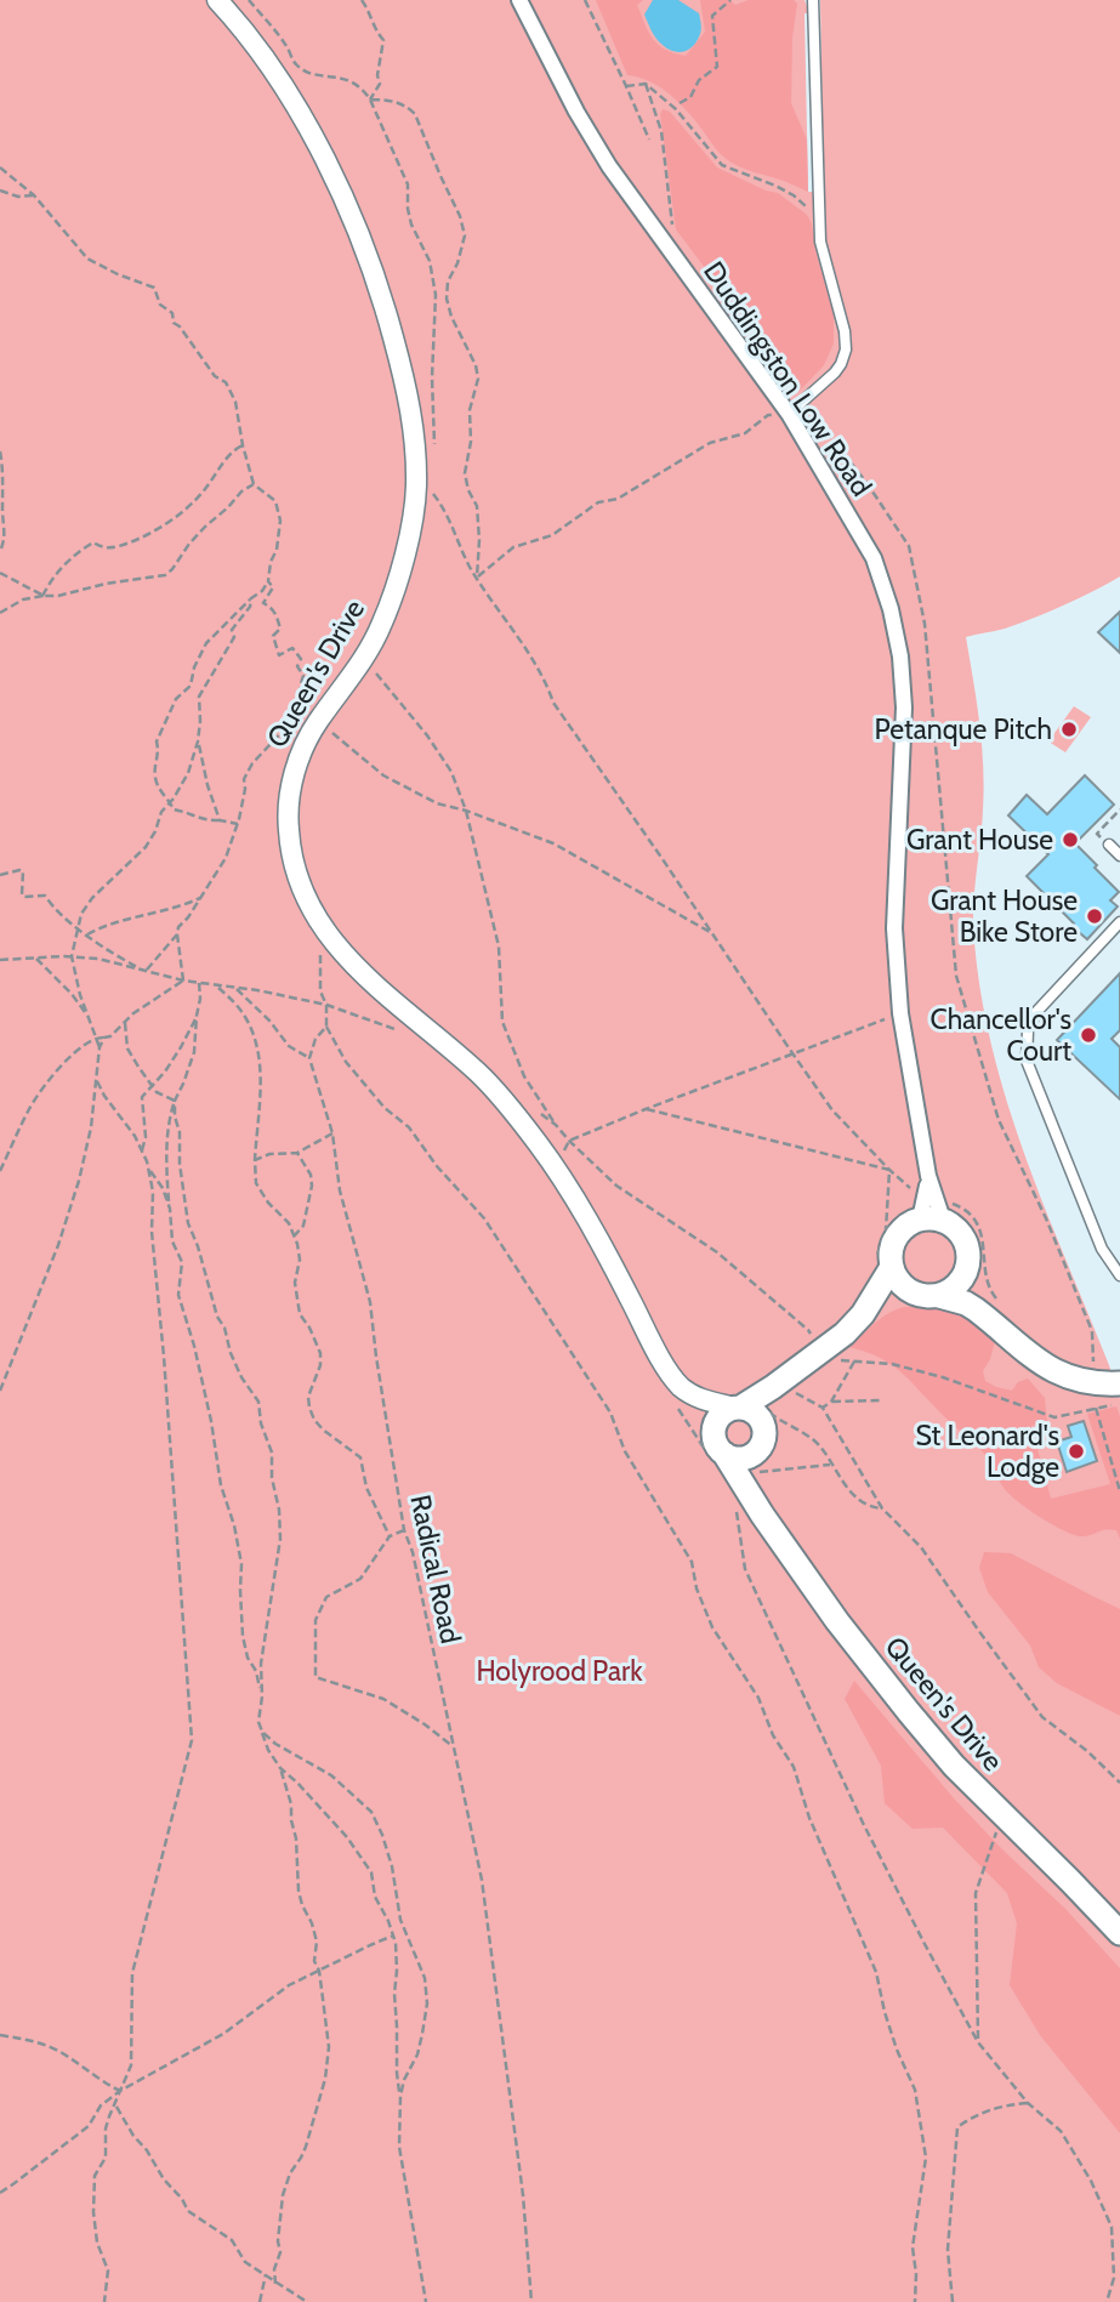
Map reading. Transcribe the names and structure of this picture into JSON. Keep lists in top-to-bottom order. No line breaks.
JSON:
{"streets":{"street":["Duddingston Low Road","Queen's Drive"],"path":["Radical Road"]},"crossings":[["Duddingston Low Road","Queen's Drive"]],"parks":["Holyrood Park"],"places":["Petanque Pitch","Grant House","Grant House Bike Store","Chancellor's Court","St Leonard's Lodge"]}
